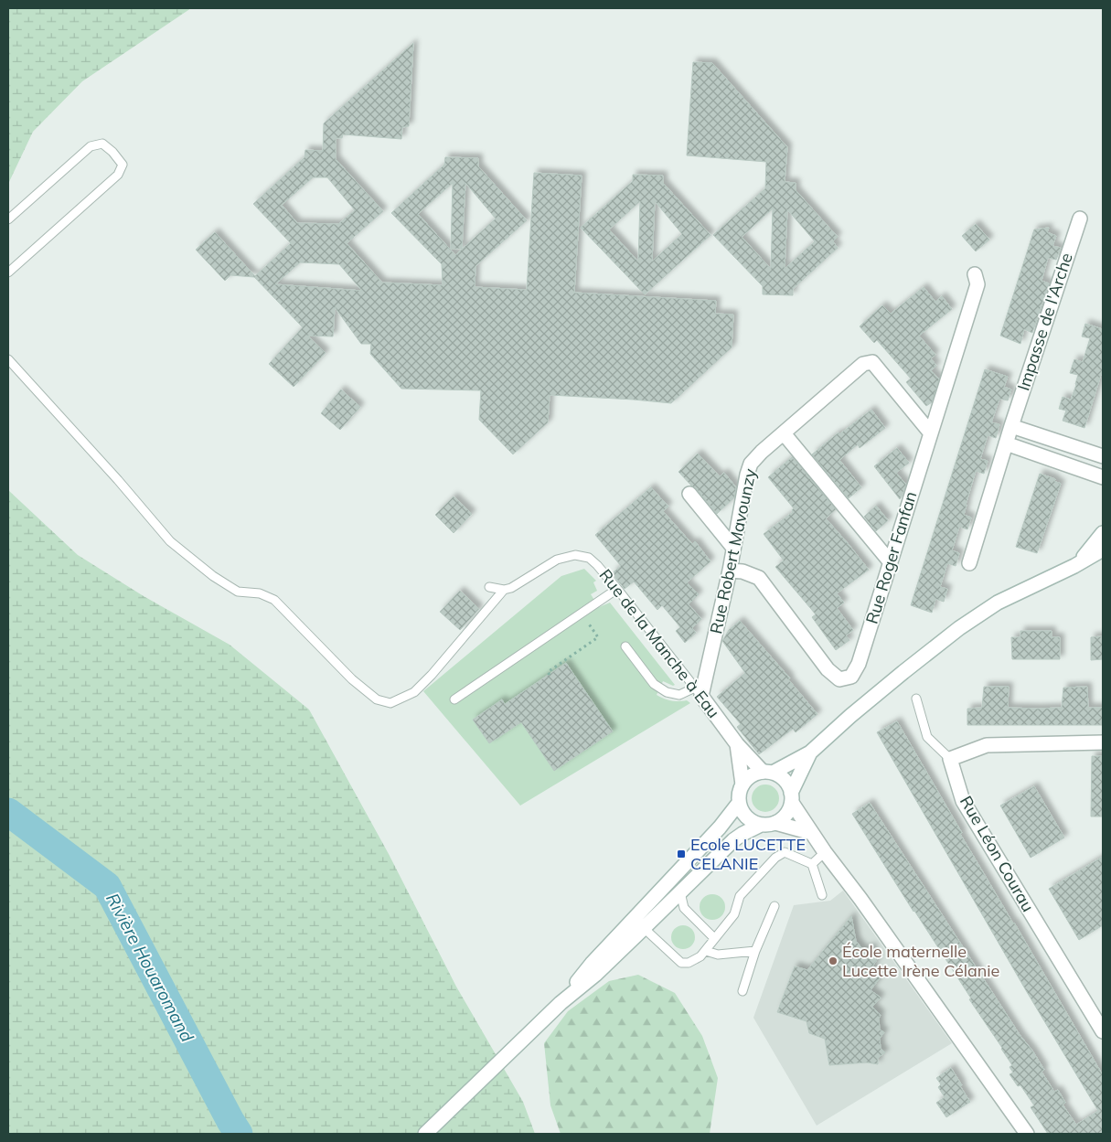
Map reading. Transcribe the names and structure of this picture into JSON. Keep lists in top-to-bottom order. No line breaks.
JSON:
{"streets":{"street":["Impasse de l'Arche","Rue Robert Mavounzy","Rue Roger Fanfan","Rue de la Manche à Eau","Rue Léon Courau"]},"crossings":[["Rue Robert Mavounzy","Rue Roger Fanfan"],["Rue Robert Mavounzy","Rue de la Manche à Eau"]],"water":["Rivière Houaromand"],"places":{"transit":["Ecole LUCETTE CELANIE"],"other":["École maternelle Lucette Irène Célanie"]}}
